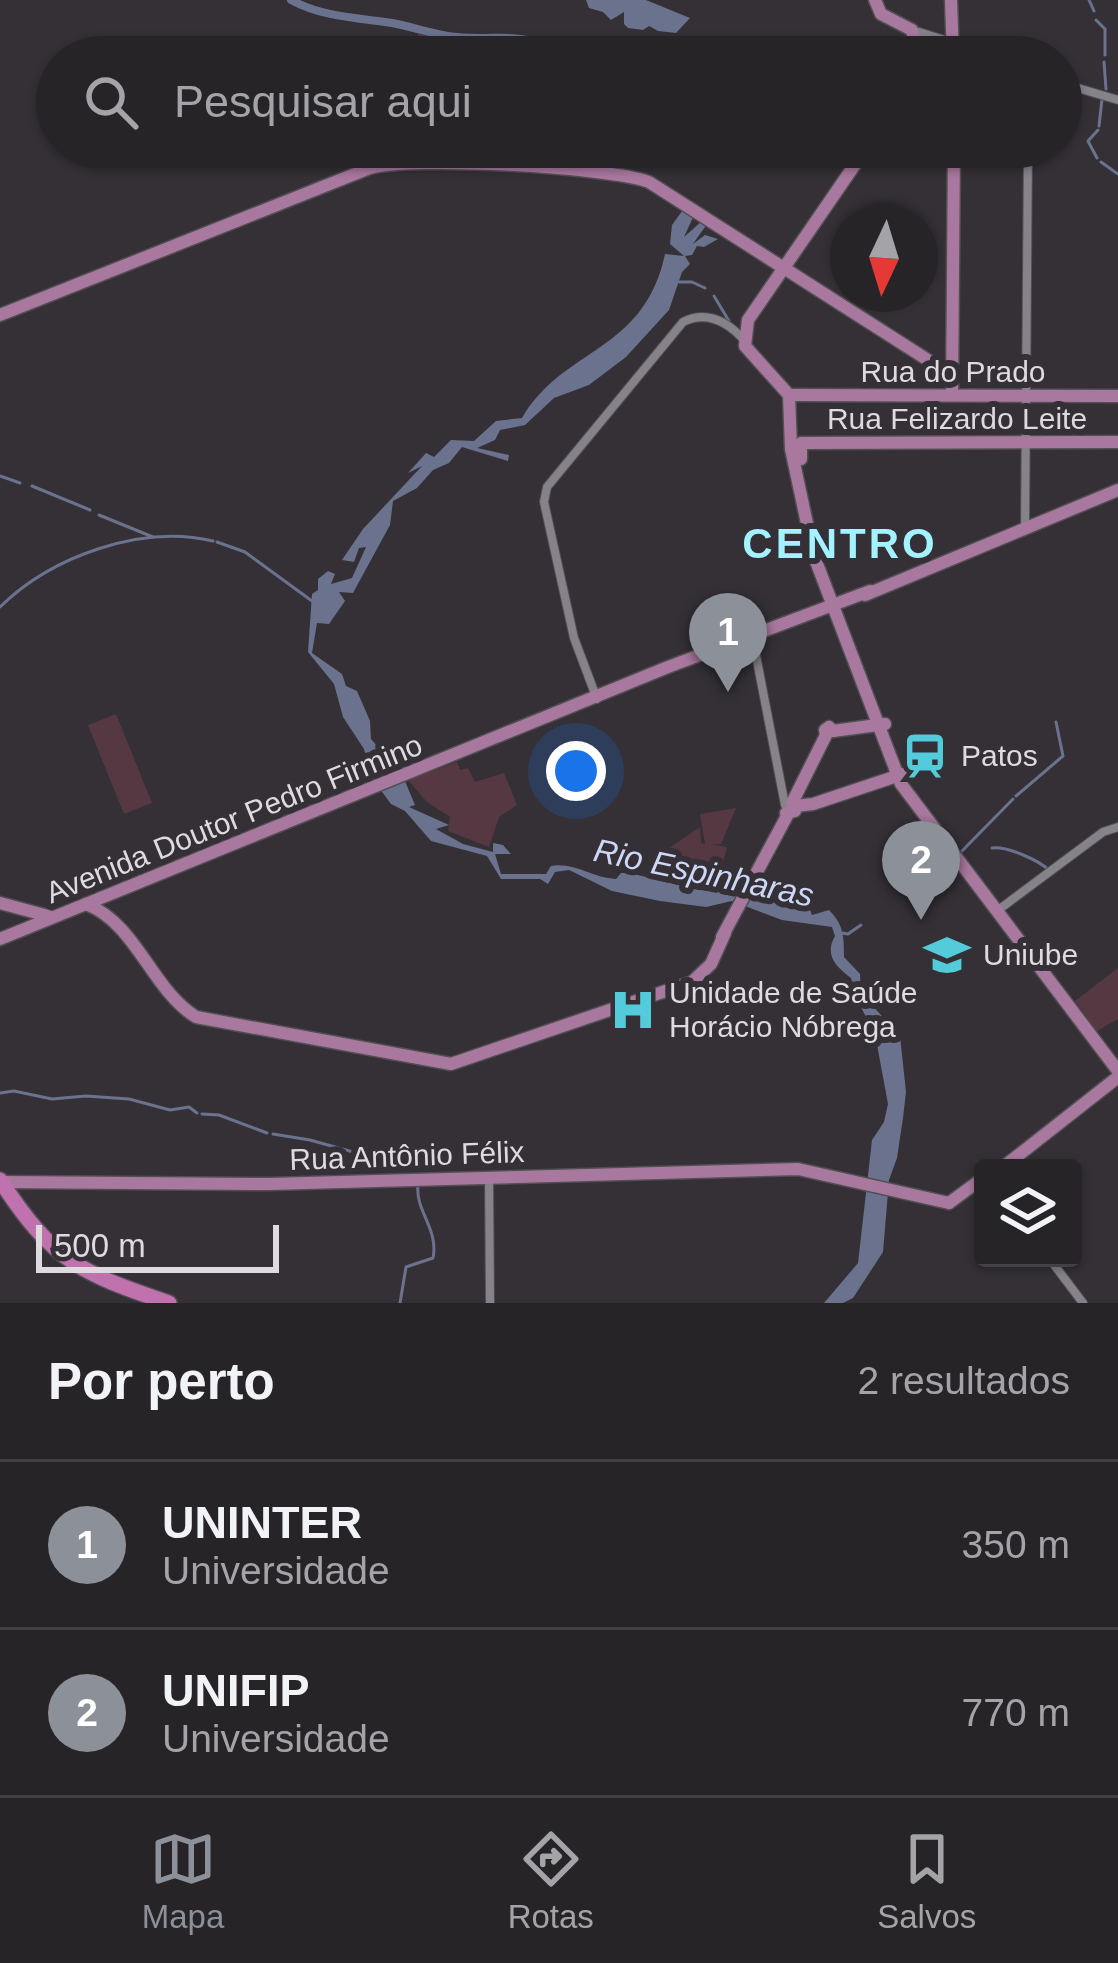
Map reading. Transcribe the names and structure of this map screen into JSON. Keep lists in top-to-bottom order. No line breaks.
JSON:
{"streets":{"main road":["Rua do Prado","Rua Felizardo Leite","Avenida Doutor Pedro Firmino","Rua Antônio Félix"]},"districts":["CENTRO"],"water":["Rio Espinharas"],"places":{"station":["Patos"],"school or university":["Uniube"],"hospital":["Unidade de Saúde Horácio Nóbrega"]},"scale_bar":"500 m","north":"bottom","page":{"search":"Pesquisar aqui","pins":["1","2"],"scale":"500 m","heading":["Por perto","2 resultados"],"list":[{"mark":"1","name":"UNINTER","note":"Universidade","value":"350 m"},{"mark":"2","name":"UNIFIP","note":"Universidade","value":"770 m"}],"nav":["Mapa","Rotas","Salvos"]}}
